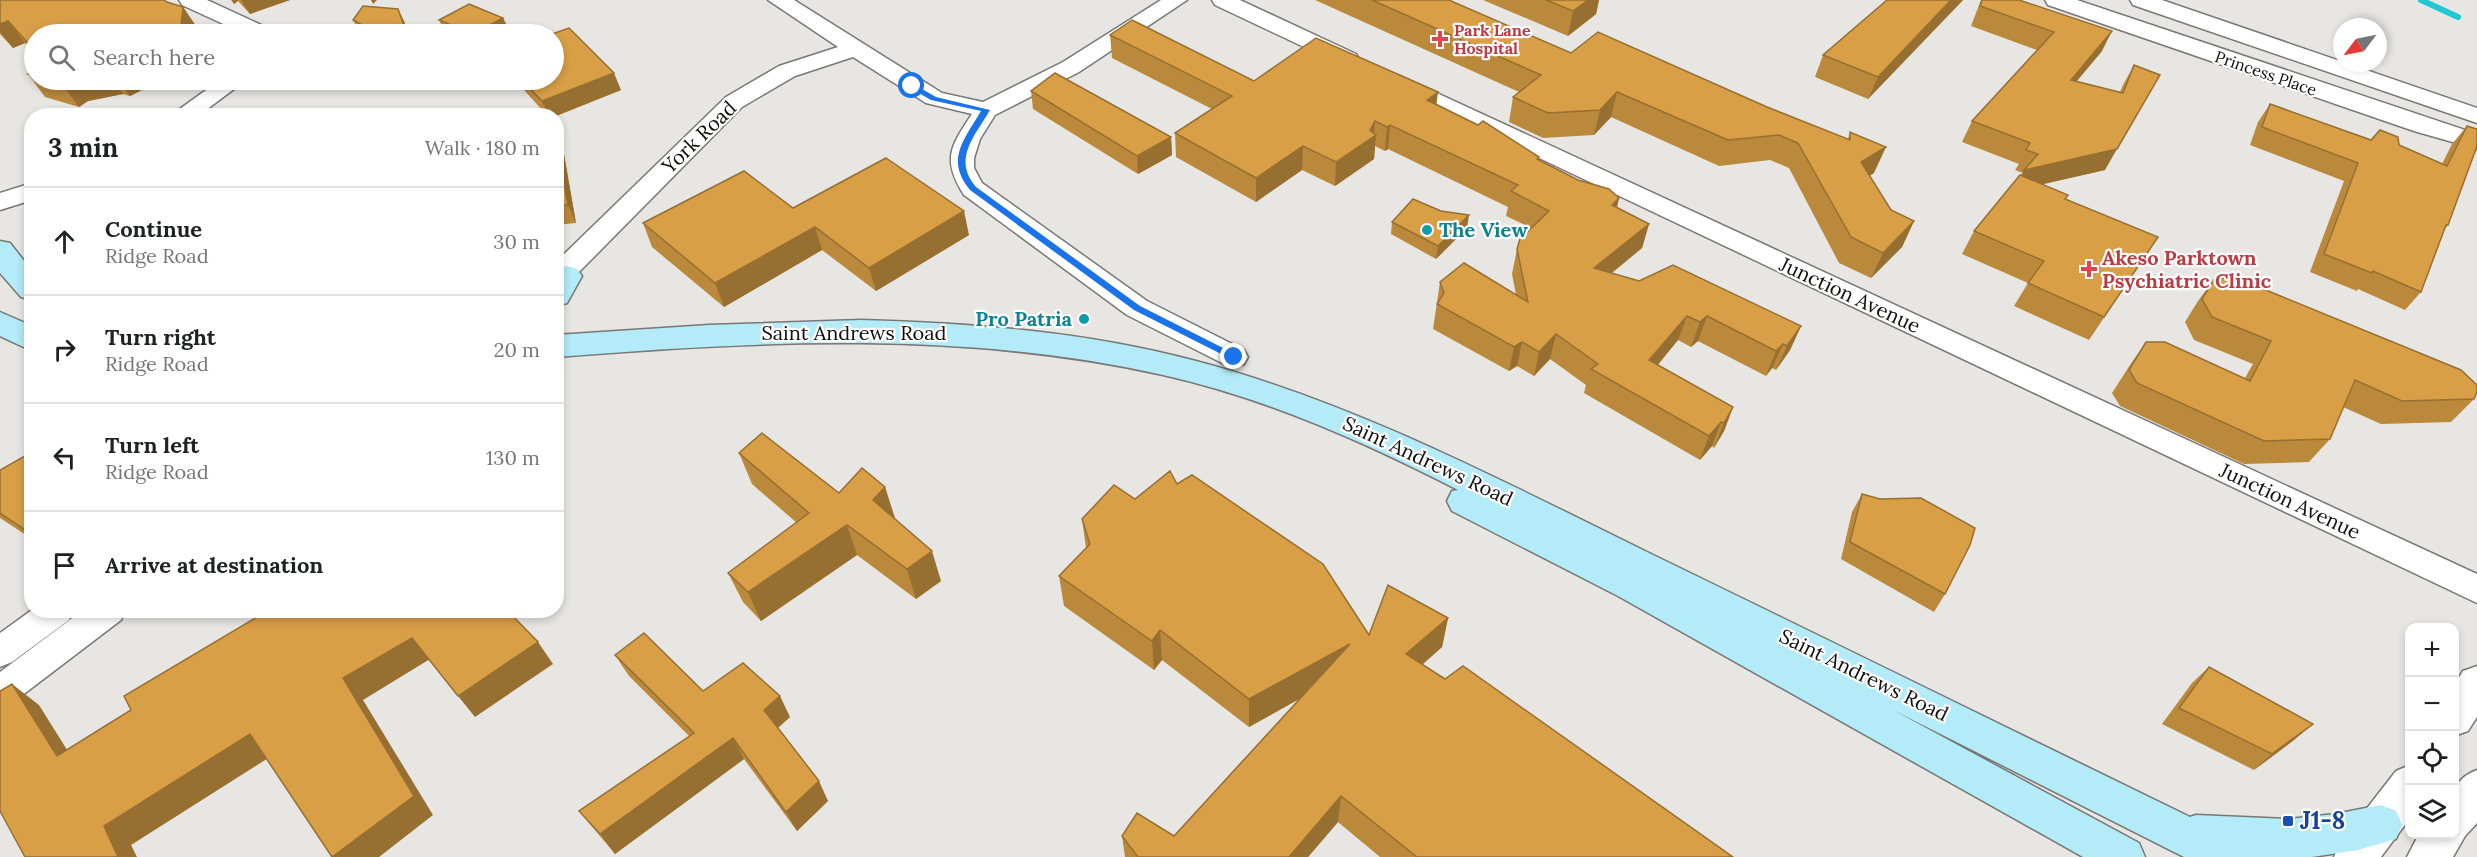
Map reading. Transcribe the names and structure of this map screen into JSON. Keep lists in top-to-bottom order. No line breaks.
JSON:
{"streets":{"main road":["Saint Andrews Road"],"street":["Princess Place","York Road","Junction Avenue"]},"places":{"health":["Park Lane Hospital","Akeso Parktown Psychiatric Clinic"],"other":["The View","Pro Patria"],"transit":["J1-8"]},"north":"bottom left","page":{"search":"Search here","heading":["3 min","Walk · 180 m"],"list":[["Continue","Ridge Road","30 m"],["Turn right","Ridge Road","20 m"],["Turn left","Ridge Road","130 m"],"Arrive at destination"],"map_buttons":["+","−"]}}
